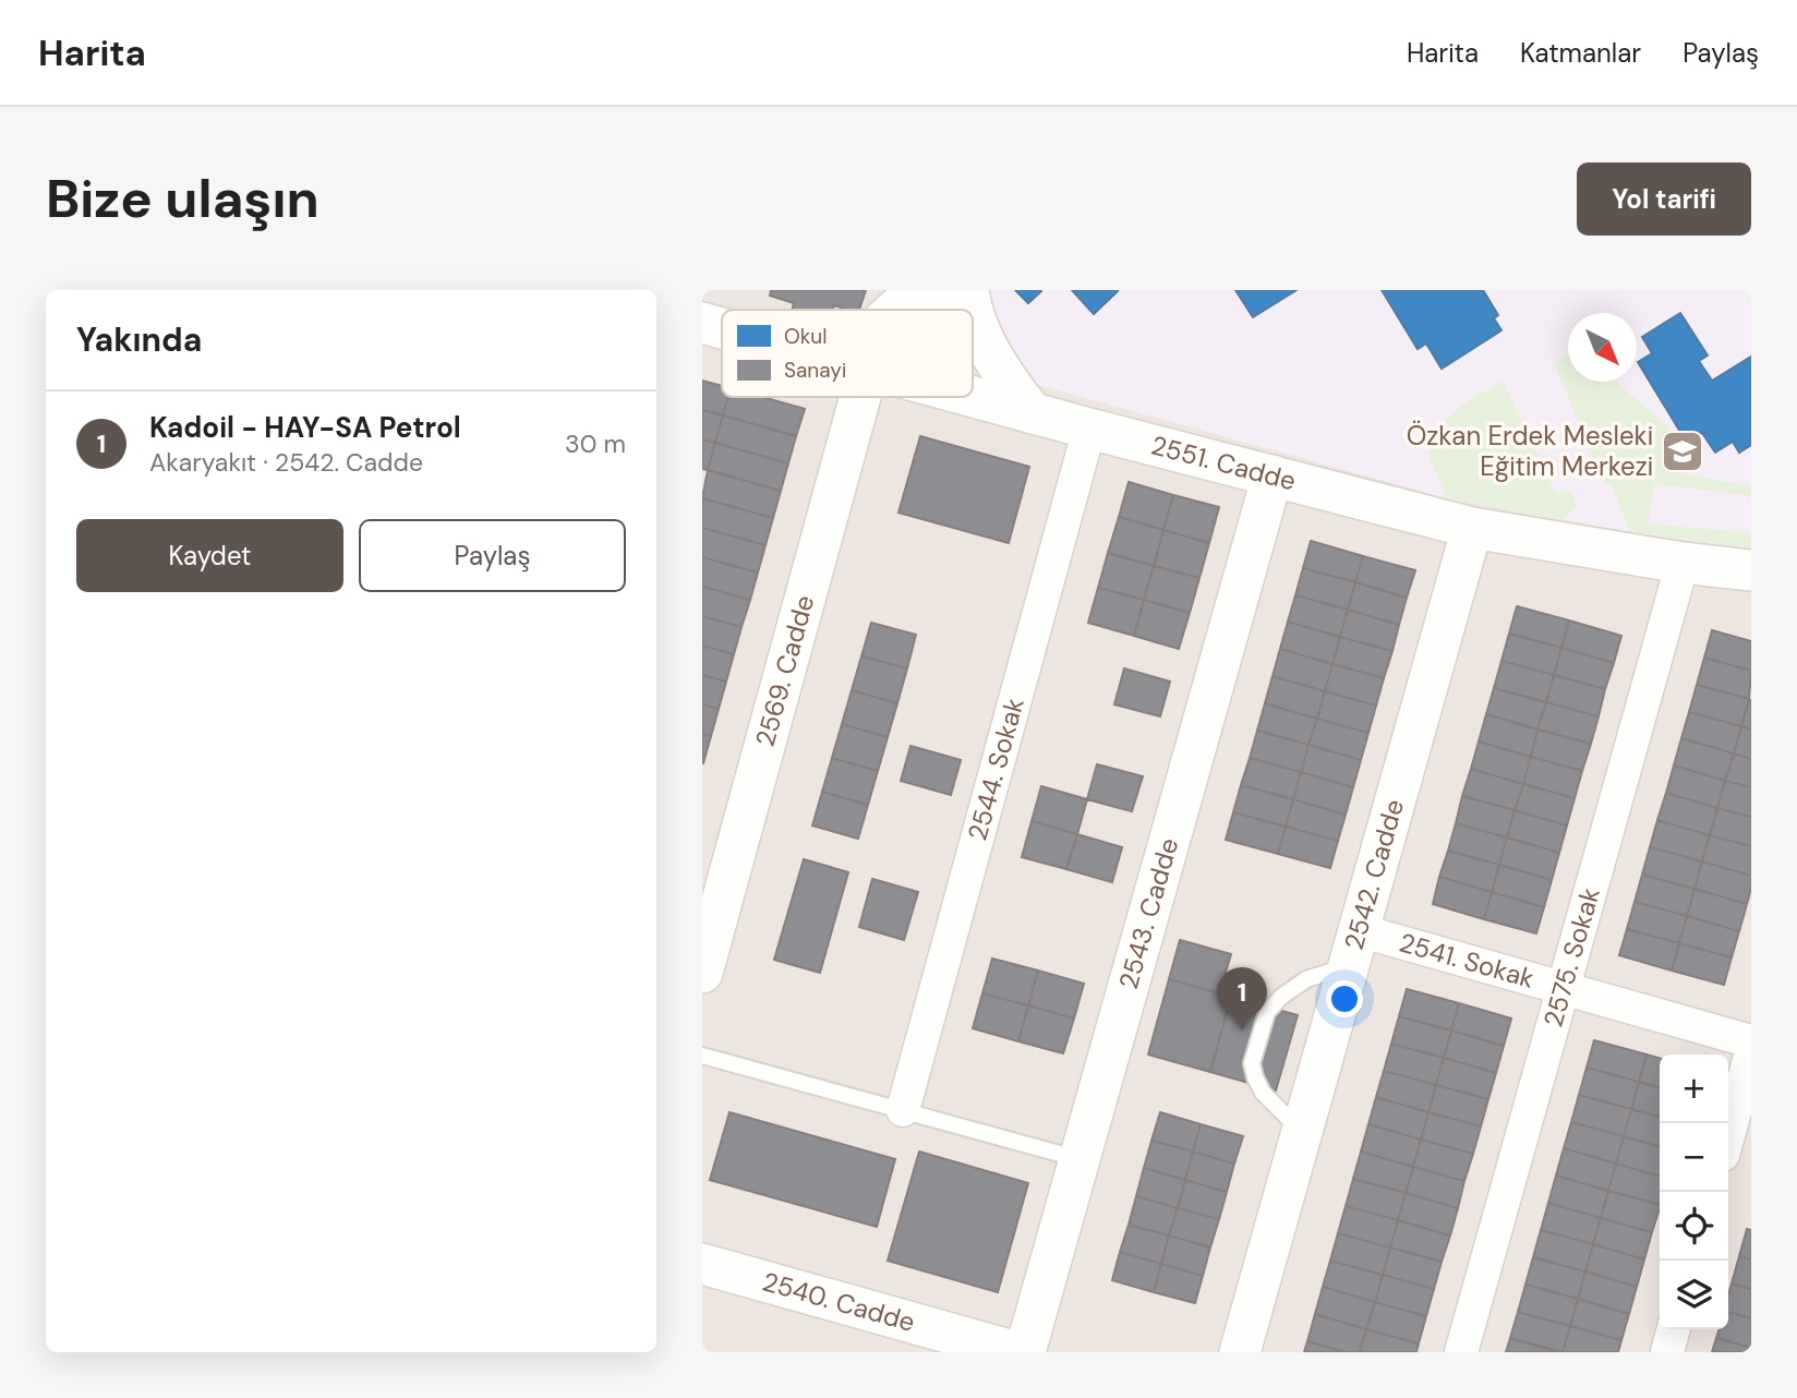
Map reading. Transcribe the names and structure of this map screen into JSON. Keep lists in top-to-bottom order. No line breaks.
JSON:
{"streets":{"street":["2551. Cadde","2569. Cadde","2544. Sokak","2542. Cadde","2543. Cadde","2575. Sokak","2541. Sokak","2540. Cadde"]},"crossings":[["2551. Cadde","2544. Sokak"],["2551. Cadde","2542. Cadde"],["2551. Cadde","2543. Cadde"],["2551. Cadde","2575. Sokak"],["2542. Cadde","2541. Sokak"],["2575. Sokak","2541. Sokak"]],"places":{"school or university":["Özkan Erdek Mesleki Eğitim Merkezi"]},"legend":["Okul","Sanayi"],"north":"bottom right","page":{"header":"Harita","nav":["Harita","Katmanlar","Paylaş"],"buttons":["Yol tarifi",["Kaydet","Paylaş"]],"title":"Bize ulaşın","heading":"Yakında","list":[{"mark":"1","name":"Kadoil - HAY-SA Petrol","note":"Akaryakıt · 2542. Cadde","value":"30 m"}],"pins":"1","map_buttons":["+","−"]}}
